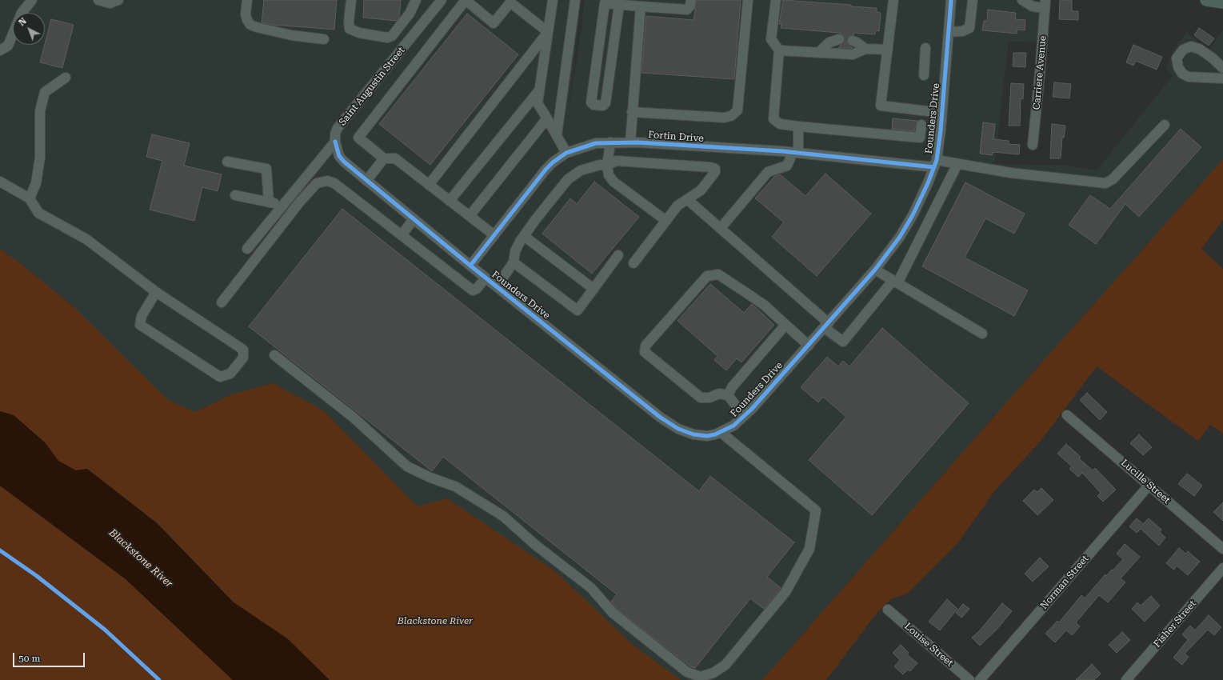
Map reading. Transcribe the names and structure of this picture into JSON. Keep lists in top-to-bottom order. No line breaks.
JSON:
{"streets":{"street":["Carriere Avenue","Saint Augustin Street","Founders Drive","Fortin Drive","Lucille Street","Norman Street","Fisher Street","Louise Street"]},"crossings":[["Saint Augustin Street","Founders Drive"],["Founders Drive","Fortin Drive"],["Lucille Street","Norman Street"]],"water":["Blackstone River"],"parks":["Blackstone River"],"scale_bar":"50 m","north":"top left"}
